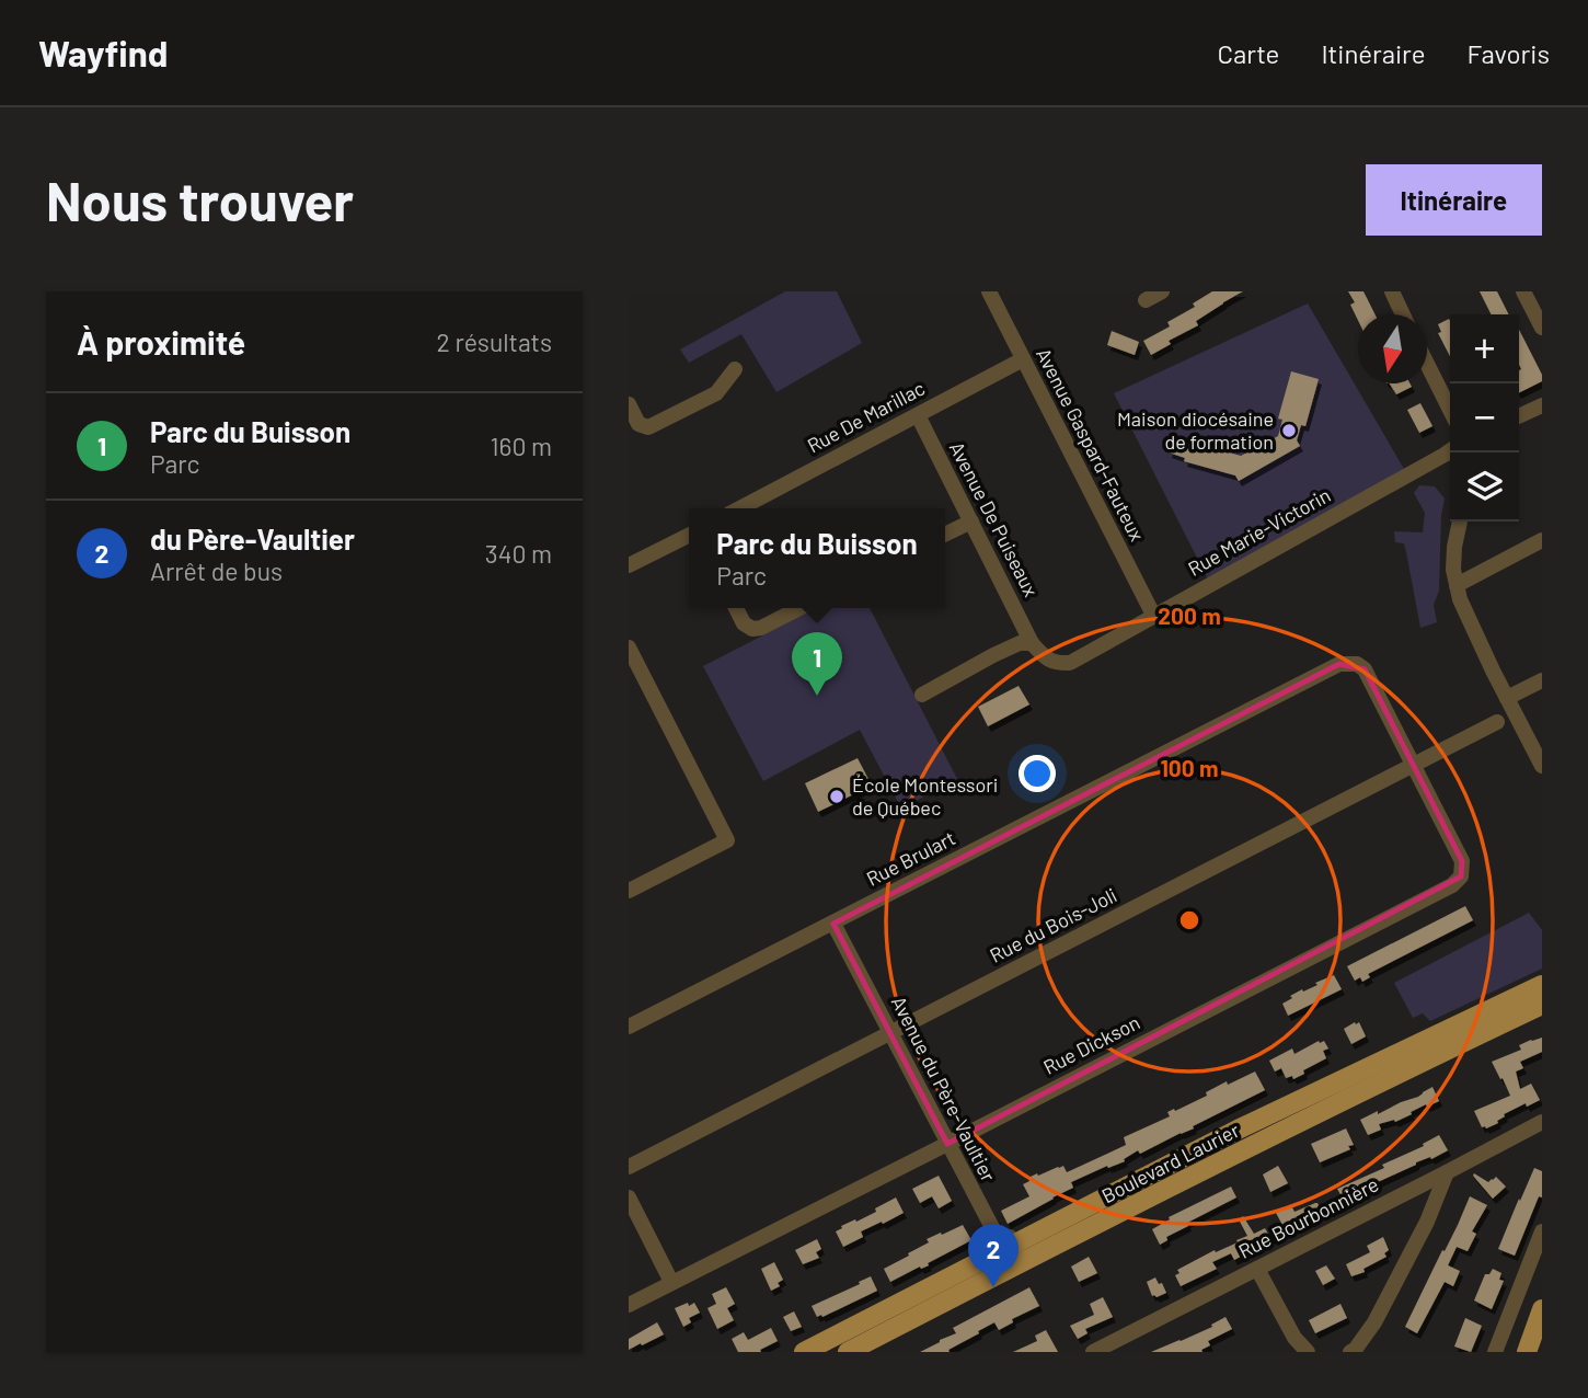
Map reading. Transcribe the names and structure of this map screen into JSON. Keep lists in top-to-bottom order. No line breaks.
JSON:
{"streets":{"main road":["Boulevard Laurier"],"street":["Rue De Marillac","Avenue Gaspard-Fauteux","Avenue De Puiseaux","Rue Marie-Victorin","Rue Brulart","Rue du Bois-Joli","Rue Dickson","Avenue du Père-Vaultier","Rue Bourbonnière"]},"crossings":[["Rue De Marillac","Avenue Gaspard-Fauteux"],["Rue De Marillac","Avenue De Puiseaux"],["Avenue Gaspard-Fauteux","Rue Marie-Victorin"],["Avenue De Puiseaux","Rue Marie-Victorin"],["Rue Brulart","Rue du Bois-Joli"],["Rue Brulart","Rue Dickson"],["Rue Brulart","Avenue du Père-Vaultier"],["Rue du Bois-Joli","Rue Dickson"],["Rue du Bois-Joli","Avenue du Père-Vaultier"],["Rue Dickson","Avenue du Père-Vaultier"],["Avenue du Père-Vaultier","Boulevard Laurier"]],"places":["Maison diocésaine de formation","École Montessori de Québec"],"north":"bottom","page":{"header":"Wayfind","nav":["Carte","Itinéraire","Favoris"],"buttons":"Itinéraire","title":"Nous trouver","heading":["À proximité","2 résultats"],"map_buttons":["+","−"],"list":[{"mark":"1","name":"Parc du Buisson","note":"Parc","value":"160 m"},{"mark":"2","name":"du Père-Vaultier","note":"Arrêt de bus","value":"340 m"}],"popup":["Parc du Buisson","Parc"],"pins":["1","2"]},"rings":["200 m","100 m"]}
